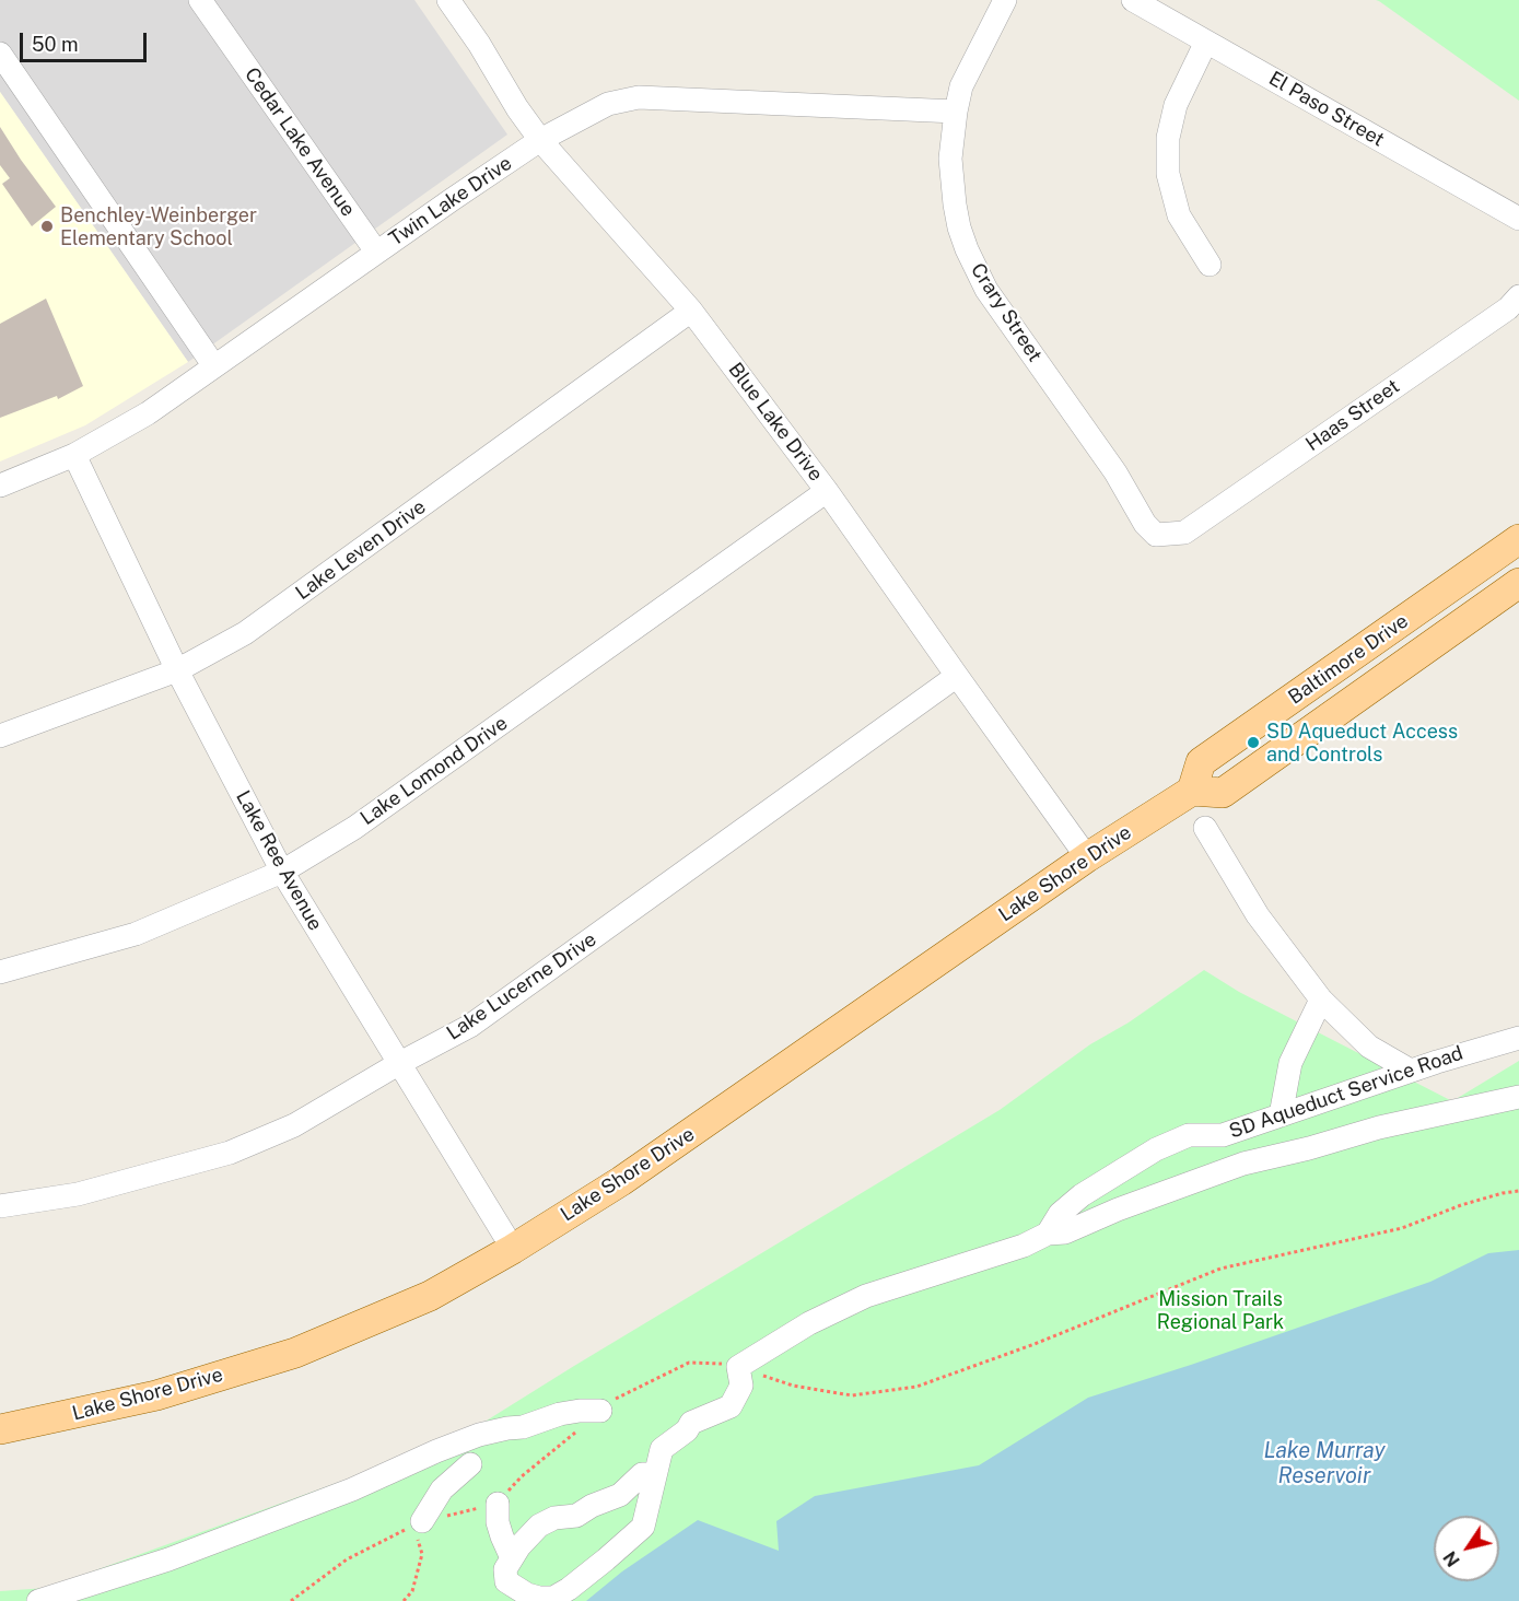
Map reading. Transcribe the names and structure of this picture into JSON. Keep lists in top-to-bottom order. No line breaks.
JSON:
{"streets":{"main road":["Baltimore Drive","Lake Shore Drive"],"street":["El Paso Street","Cedar Lake Avenue","Twin Lake Drive","Crary Street","Haas Street","Blue Lake Drive","Lake Leven Drive","Lake Lomond Drive","Lake Ree Avenue","Lake Lucerne Drive","SD Aqueduct Service Road"]},"crossings":[["Cedar Lake Avenue","Twin Lake Drive"],["Twin Lake Drive","Crary Street"],["Twin Lake Drive","Blue Lake Drive"],["Twin Lake Drive","Lake Ree Avenue"],["Crary Street","Haas Street"],["Blue Lake Drive","Lake Leven Drive"],["Blue Lake Drive","Lake Lomond Drive"],["Blue Lake Drive","Lake Shore Drive"],["Blue Lake Drive","Lake Lucerne Drive"],["Lake Leven Drive","Lake Ree Avenue"],["Baltimore Drive","Lake Shore Drive"],["Lake Lomond Drive","Lake Ree Avenue"],["Lake Ree Avenue","Lake Shore Drive"],["Lake Ree Avenue","Lake Lucerne Drive"]],"water":["Lake Murray Reservoir"],"parks":["Mission Trails Regional Park"],"places":["Benchley-Weinberger Elementary School","SD Aqueduct Access and Controls"],"scale_bar":"50 m","north":"bottom left"}
